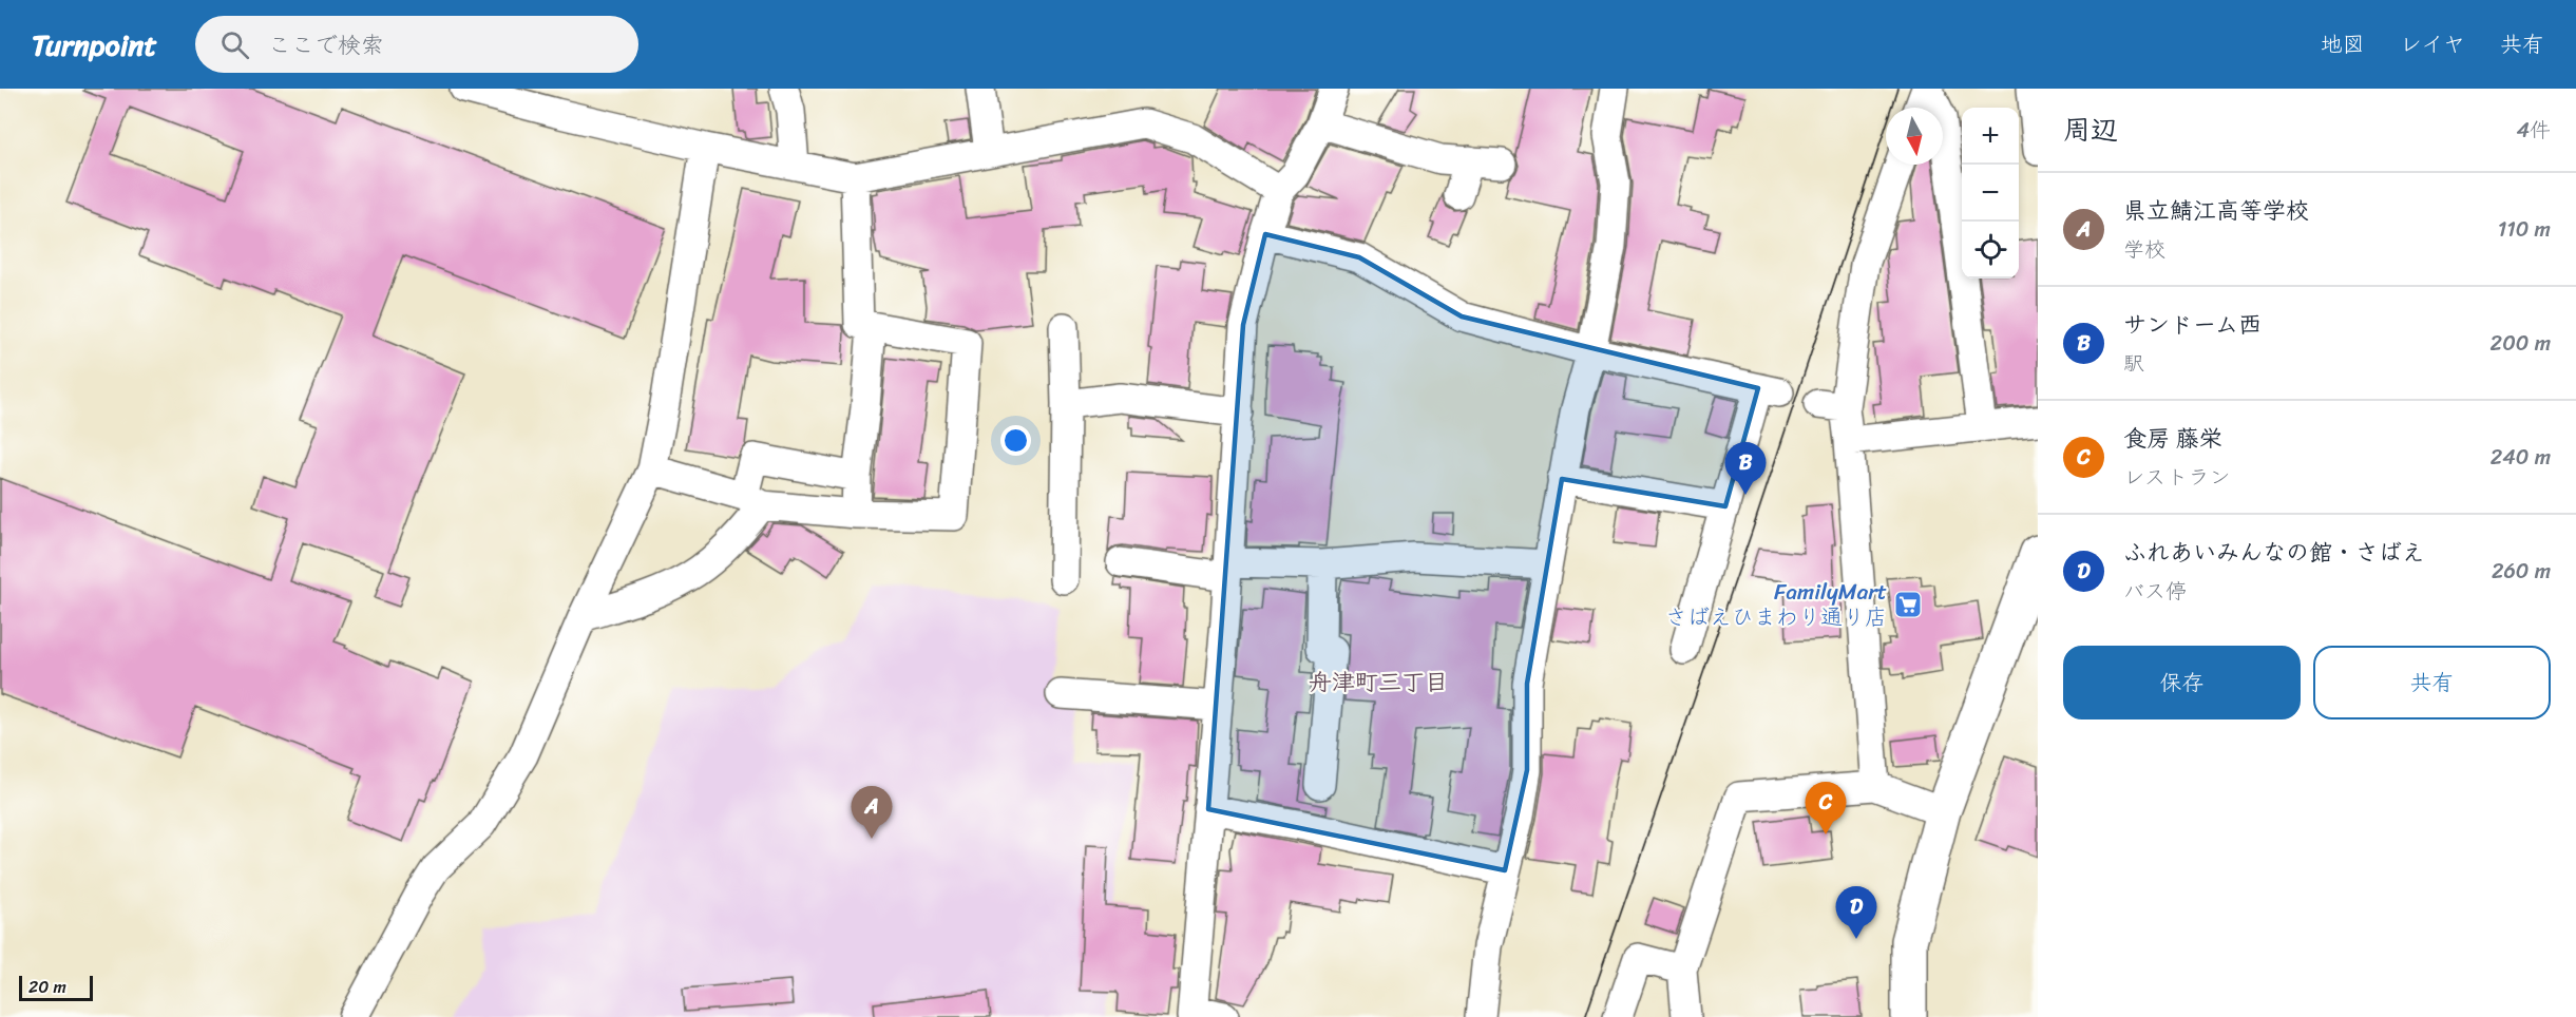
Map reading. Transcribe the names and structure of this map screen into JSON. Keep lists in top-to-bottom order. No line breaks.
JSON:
{"districts":["舟津町三丁目"],"places":{"supermarket":["FamilyMart さばえひまわり通り店"]},"scale_bar":"20 m","north":"bottom","page":{"header":"Turnpoint","search":"ここで検索","nav":["地図","レイヤ","共有"],"heading":["周辺","4件"],"map_buttons":["+","−"],"list":[{"mark":"A","name":"県立鯖江高等学校","note":"学校","value":"110 m"},{"mark":"B","name":"サンドーム西","note":"駅","value":"200 m"},{"mark":"C","name":"食房 藤栄","note":"レストラン","value":"240 m"},{"mark":"D","name":"ふれあいみんなの館・さばえ","note":"バス停","value":"260 m"}],"pins":["B","C","A","D"],"buttons":["保存","共有"],"scale":"20 m"}}
